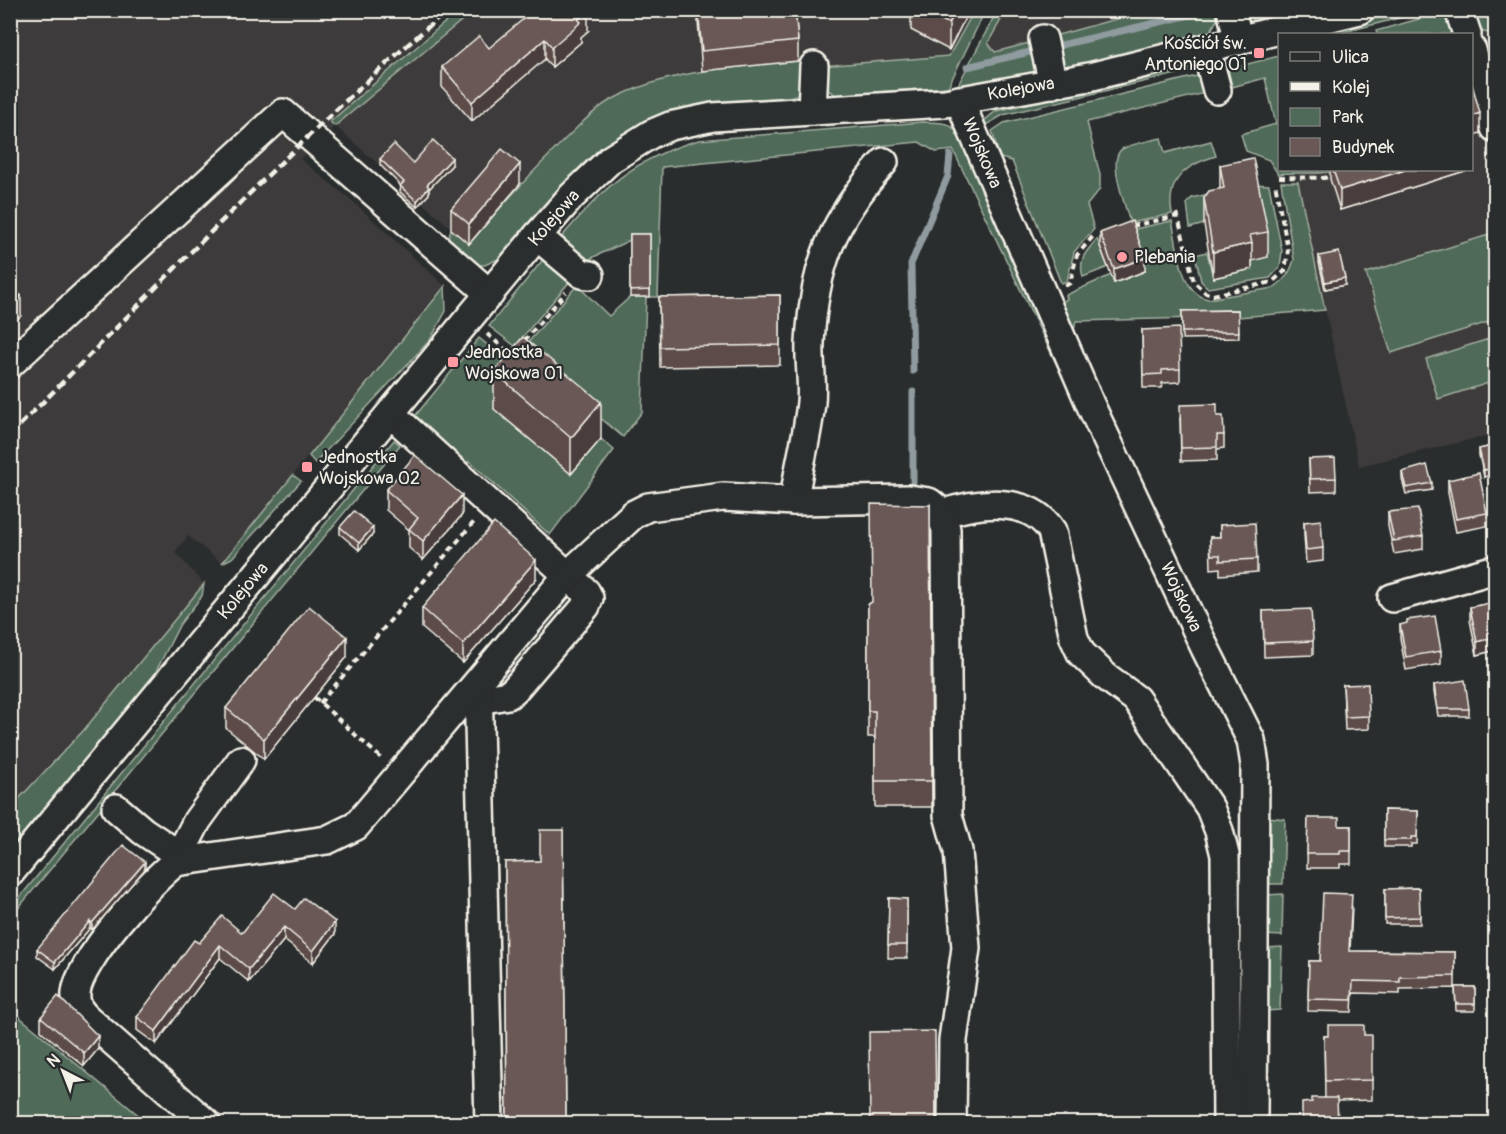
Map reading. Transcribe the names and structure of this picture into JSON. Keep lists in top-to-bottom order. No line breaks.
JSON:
{"streets":{"street":["Kolejowa","Wojskowa"]},"crossings":[["Kolejowa","Wojskowa"]],"places":{"transit":["Kościół św. Antoniego 01","Jednostka Wojskowa 01","Jednostka Wojskowa 02"],"other":["Plebania"]},"legend":["Ulica","Kolej","Park","Budynek"],"north":"top left"}
